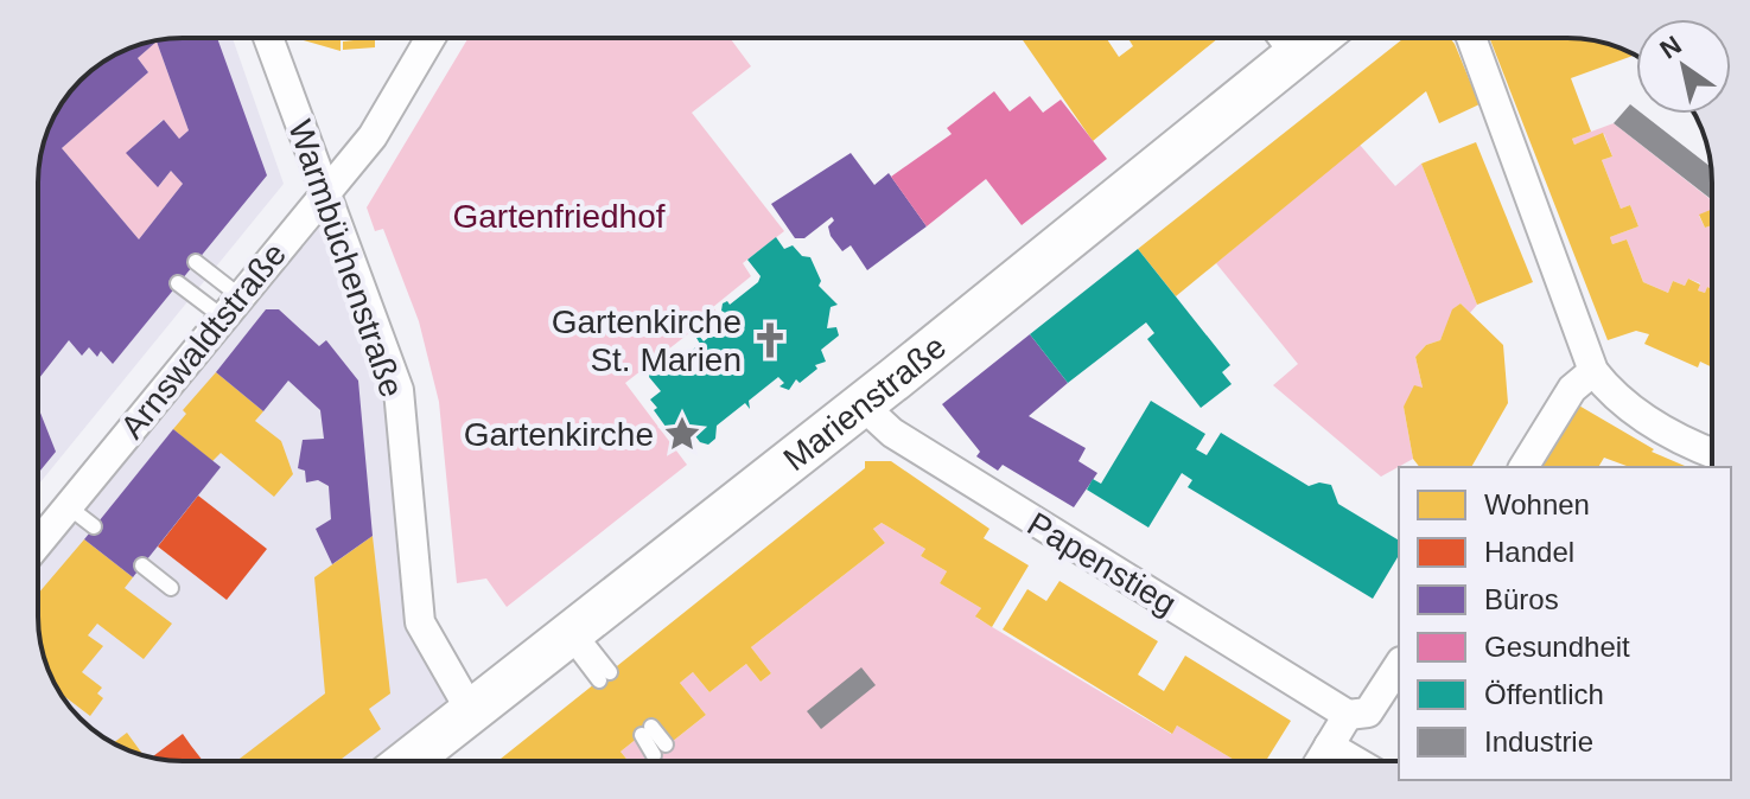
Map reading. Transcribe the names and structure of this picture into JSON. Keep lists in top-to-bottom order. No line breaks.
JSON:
{"streets":{"main road":["Marienstraße"],"street":["Warmbüchenstraße","Arnswaldtstraße","Papenstieg"]},"crossings":[["Warmbüchenstraße","Arnswaldtstraße"],["Warmbüchenstraße","Marienstraße"],["Marienstraße","Papenstieg"]],"parks":["Gartenfriedhof"],"places":{"church":["Gartenkirche St. Marien"],"place":["Gartenkirche"]},"legend":["Wohnen","Handel","Büros","Gesundheit","Öffentlich","Industrie"],"north":"top left"}
